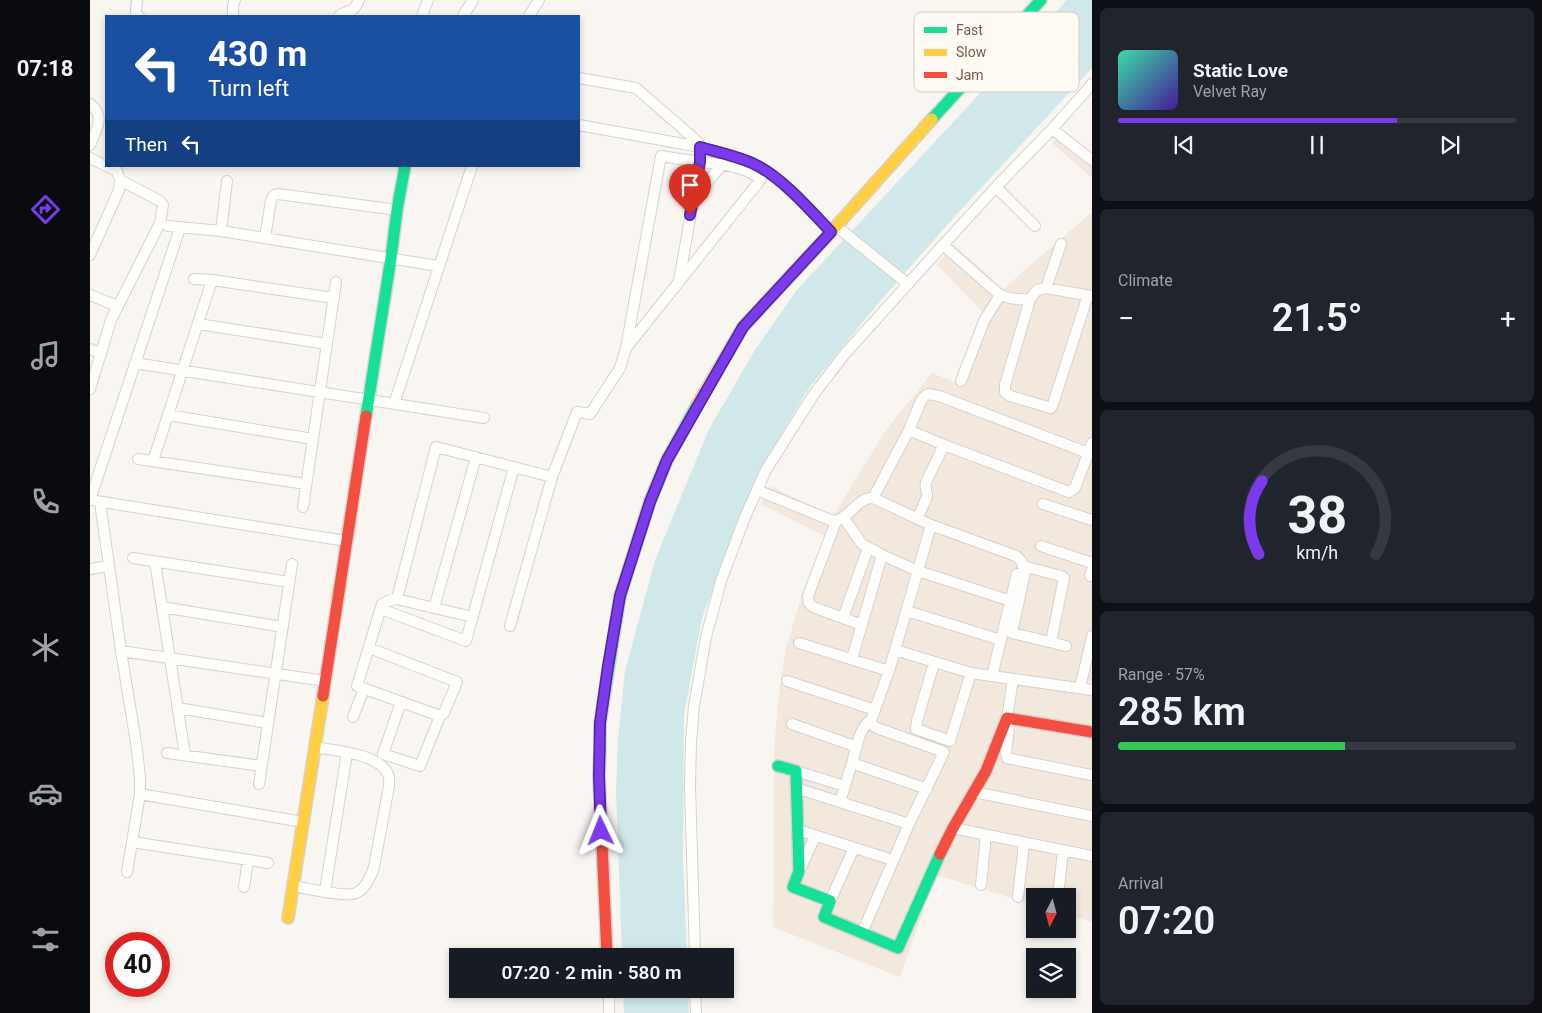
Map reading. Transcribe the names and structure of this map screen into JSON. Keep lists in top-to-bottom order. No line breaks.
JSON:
{"legend":["Fast","Slow","Jam"],"north":"bottom","page":{"tabs":"07:18","turn":["430 m","Turn left"],"song":["Static Love","Velvet Ray"],"then":"Then","tile":["Climate",["Range · 57%","285 km"],["Arrival","07:20"]],"heat":["−","21.5°","+"],"limit":"40","trip":"07:20 · 2 min · 580 m","gauge":["38","km/h"]}}
